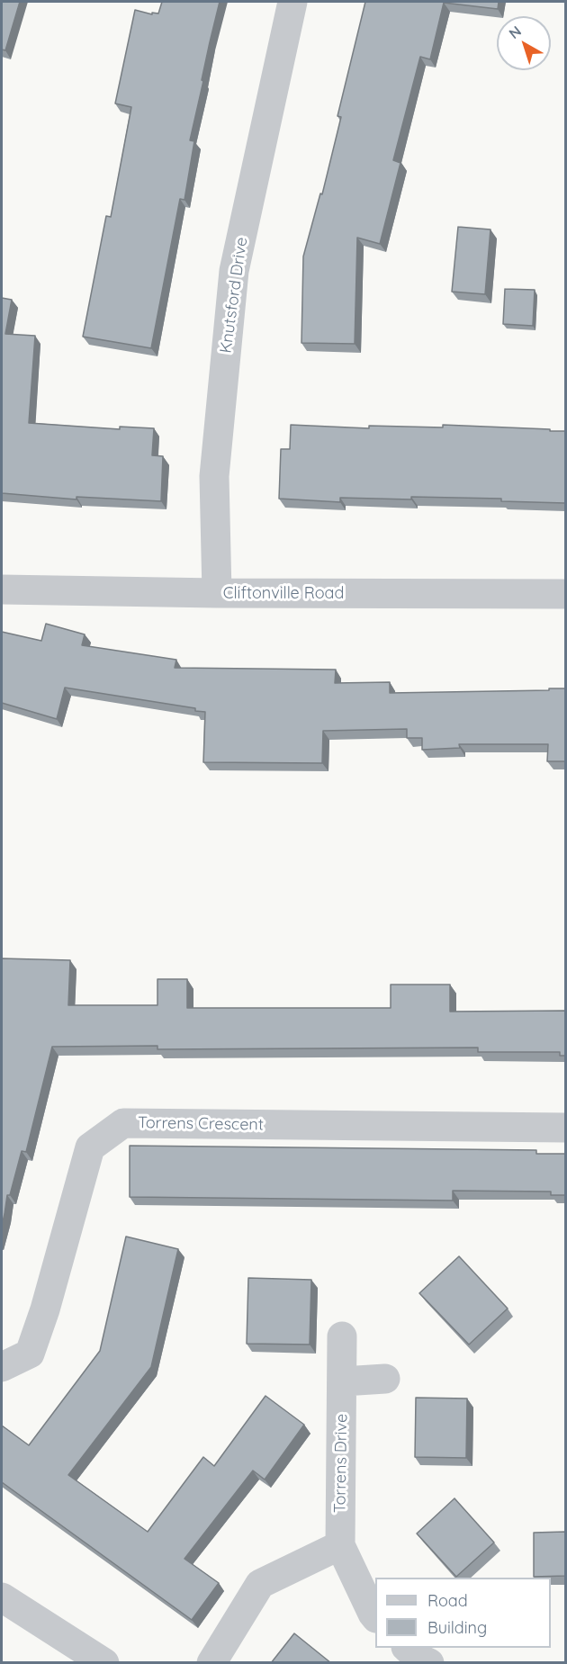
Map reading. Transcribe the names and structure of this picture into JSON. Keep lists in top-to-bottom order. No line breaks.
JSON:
{"streets":{"street":["Knutsford Drive","Cliftonville Road","Torrens Crescent","Torrens Drive"]},"crossings":[["Knutsford Drive","Cliftonville Road"]],"legend":["Road","Building"],"north":"top left"}
